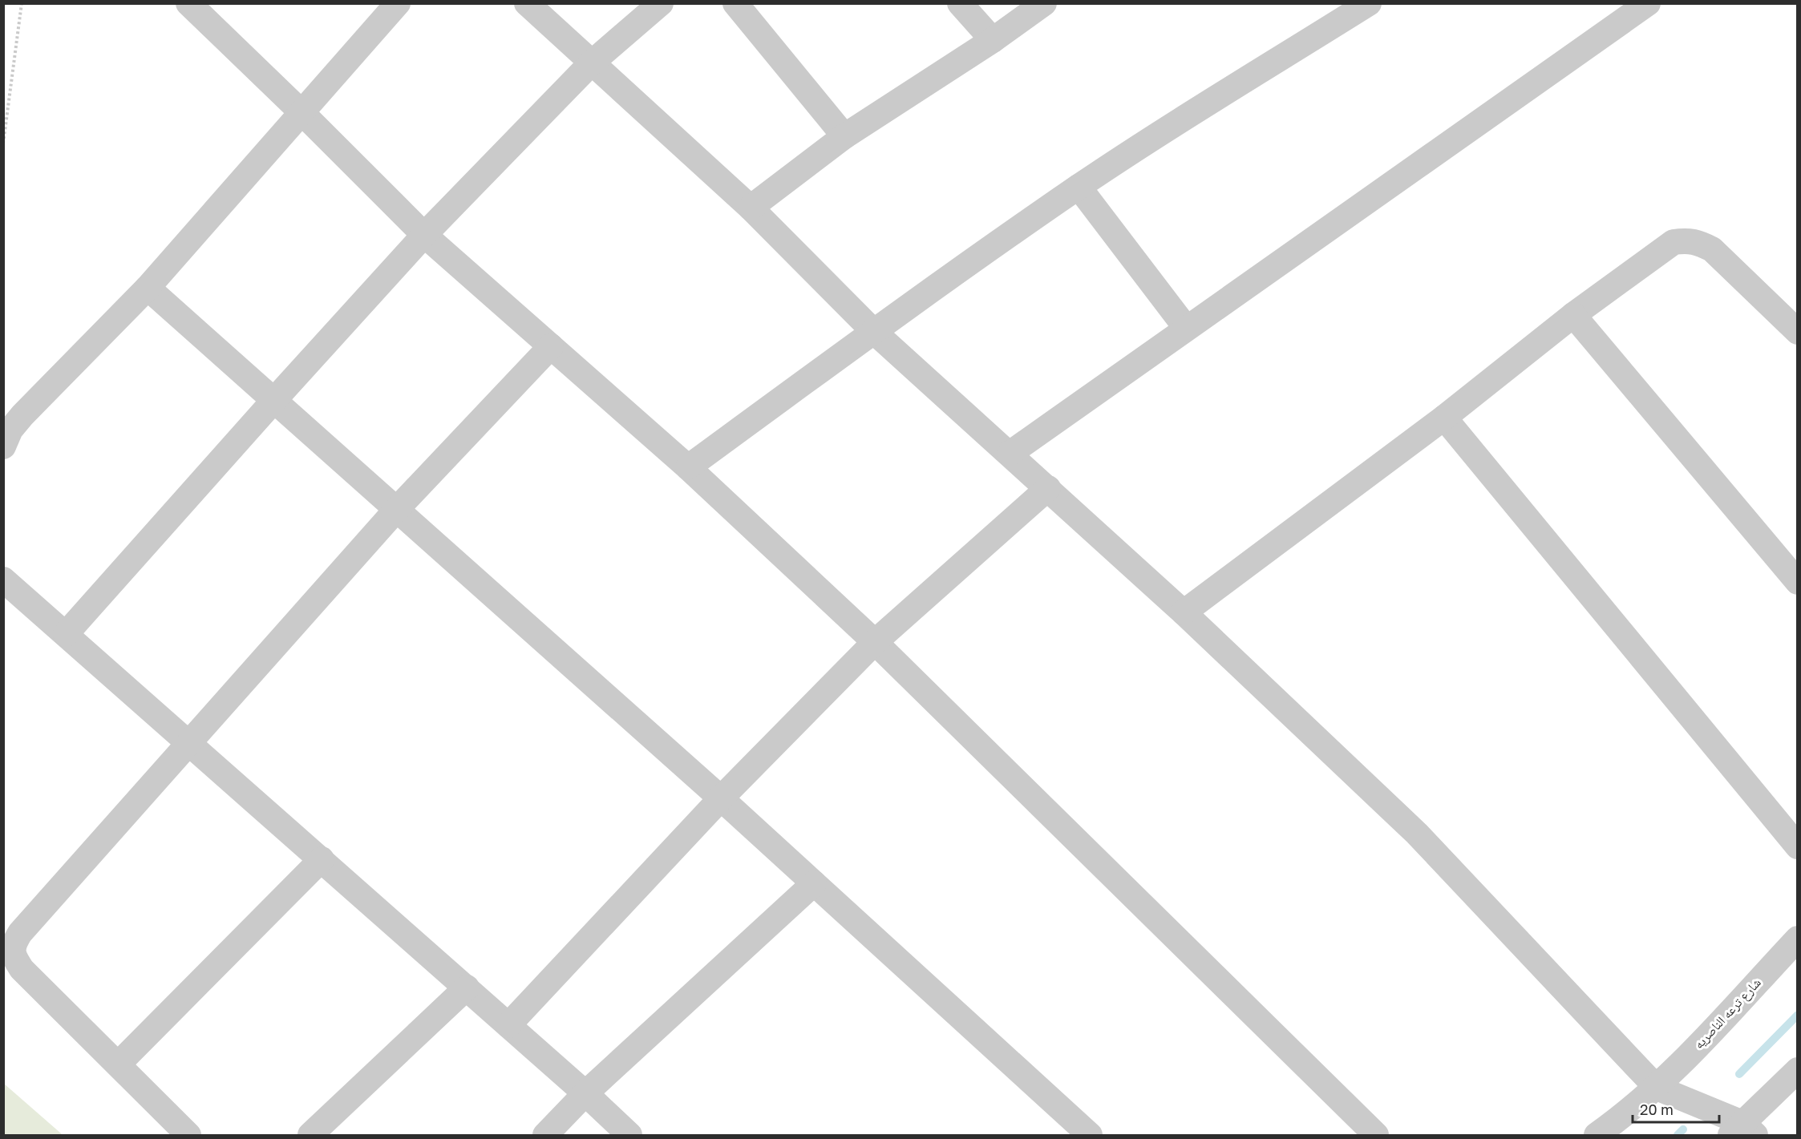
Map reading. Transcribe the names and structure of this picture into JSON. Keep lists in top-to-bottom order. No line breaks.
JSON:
{"streets":{"street":["شارع ترعه الناصريه"]},"scale_bar":"20 m"}
